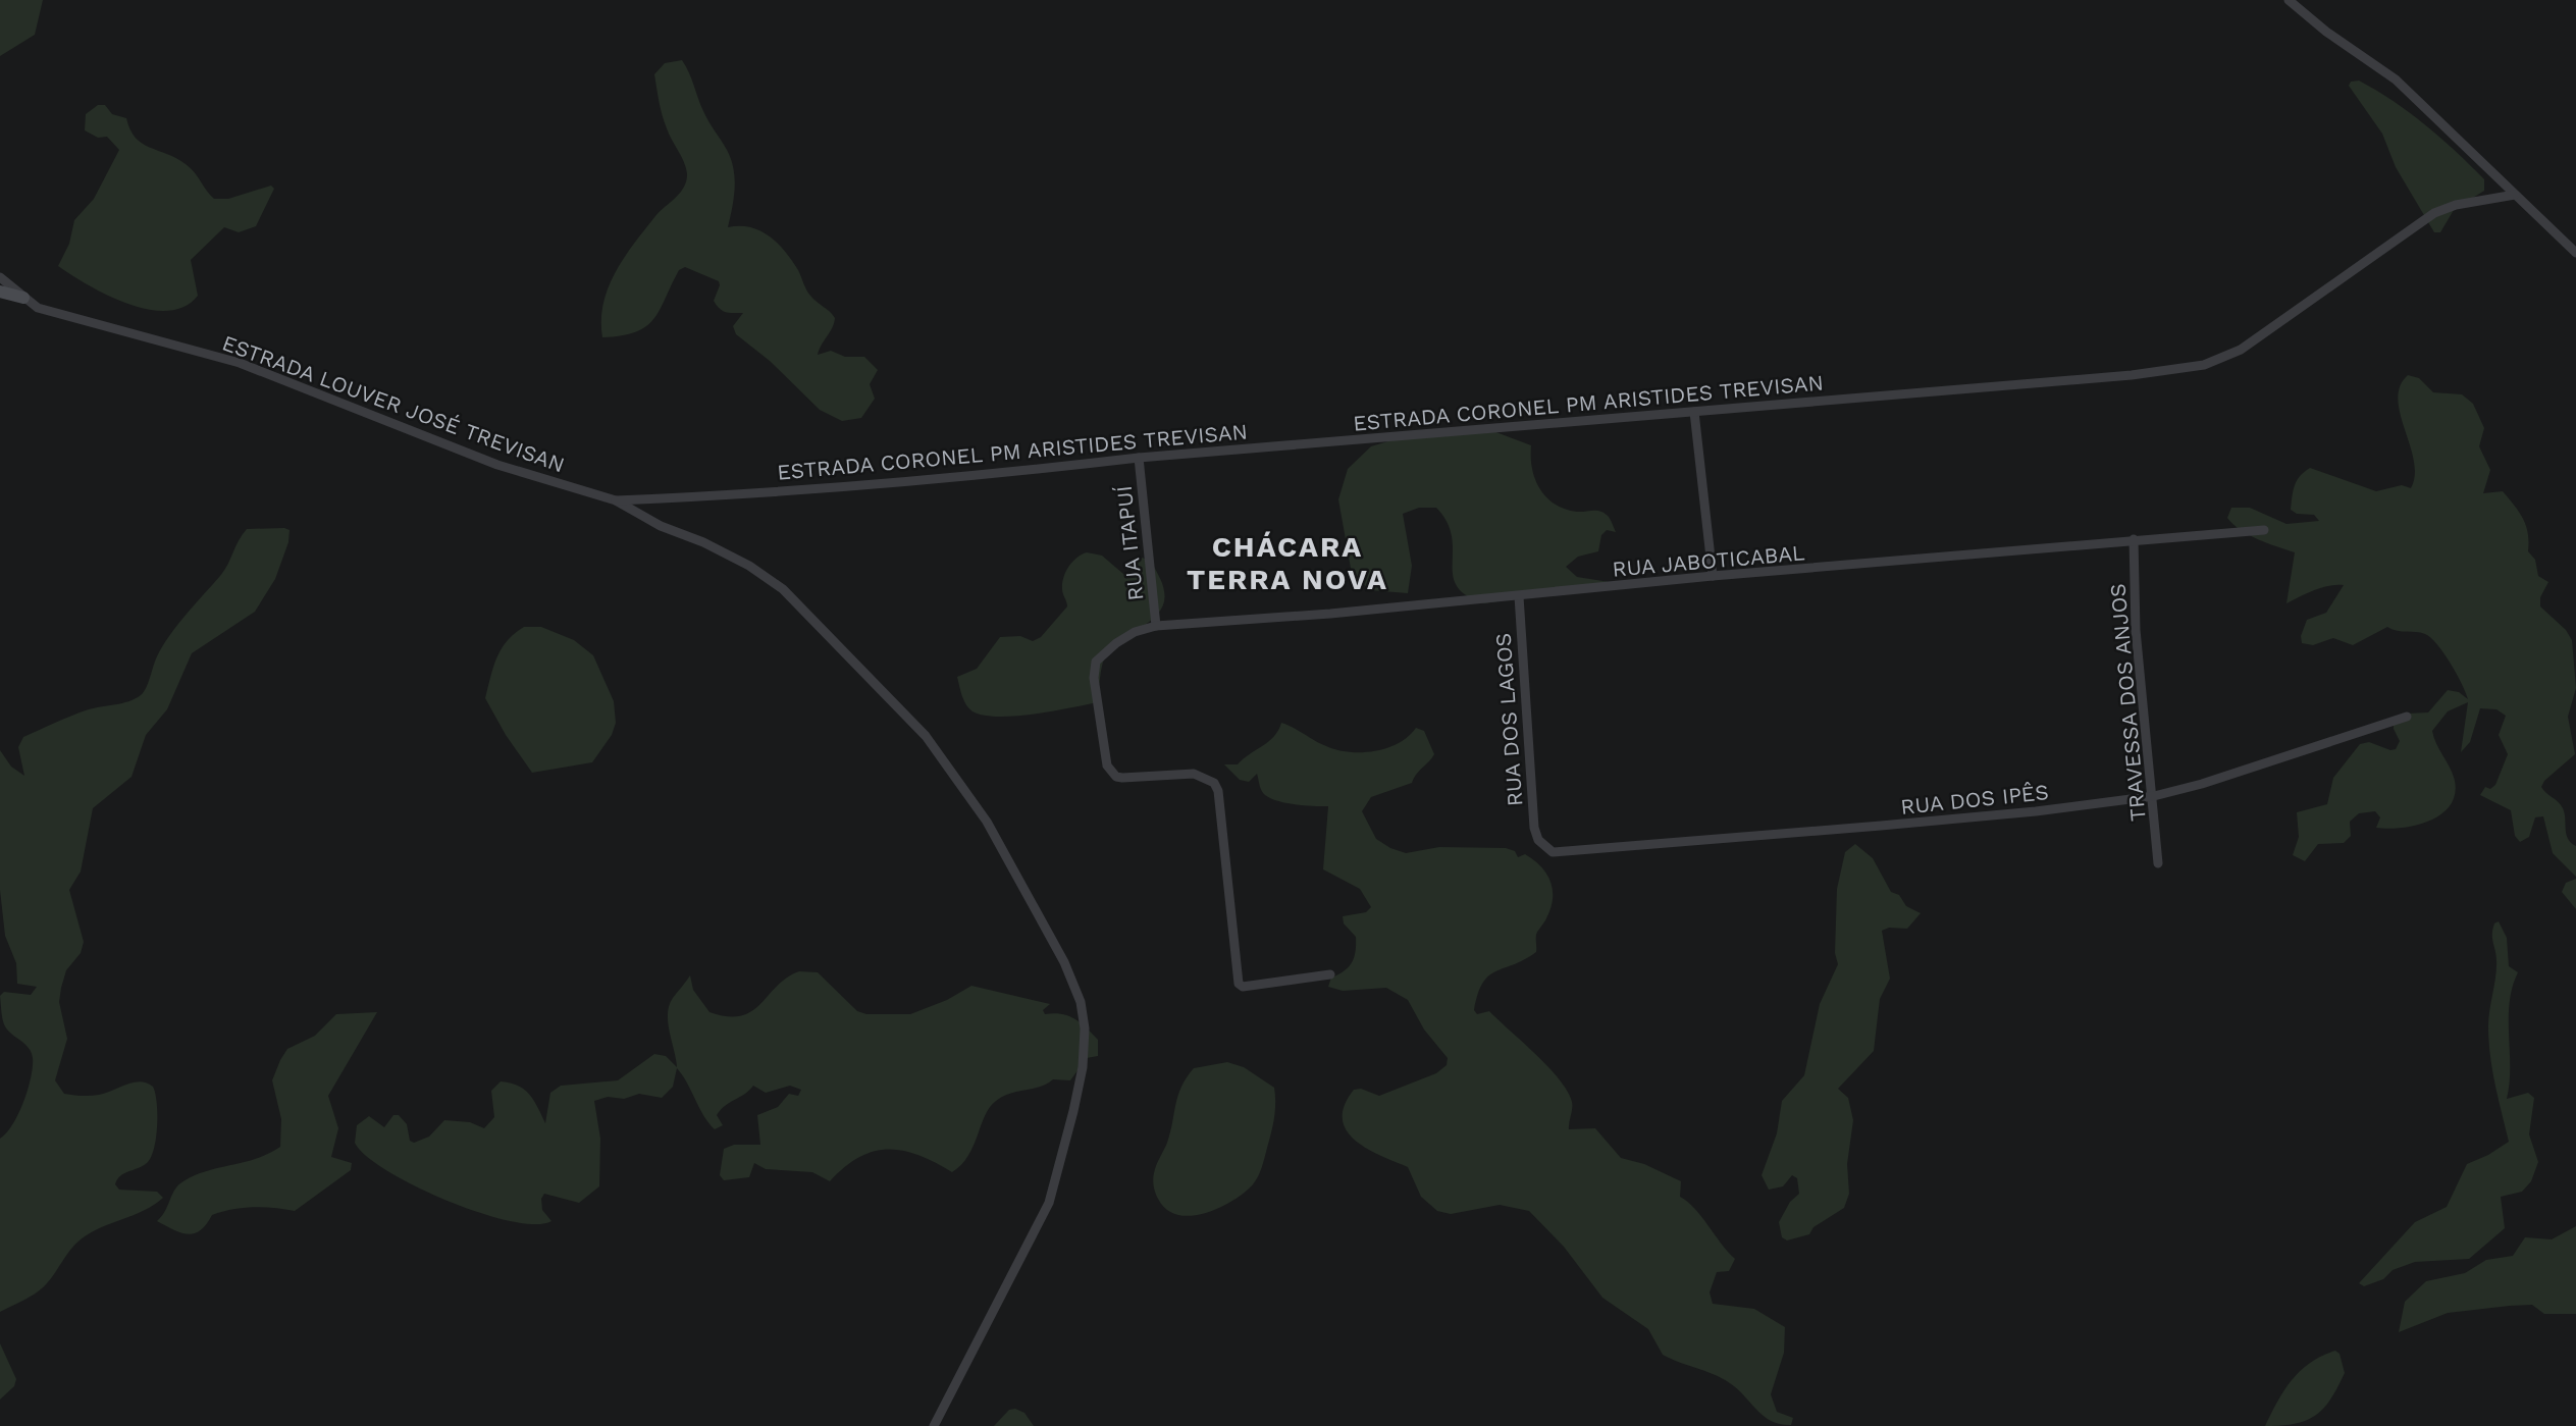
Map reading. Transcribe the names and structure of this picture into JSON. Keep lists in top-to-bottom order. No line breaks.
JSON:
{"streets":{"street":["ESTRADA CORONEL PM ARISTIDES TREVISAN","ESTRADA LOUVER JOSÉ TREVISAN","RUA ITAPUÍ","RUA JABOTICABAL","TRAVESSA DOS ANJOS","RUA DOS LAGOS","RUA DOS IPÊS"]},"crossings":[["ESTRADA CORONEL PM ARISTIDES TREVISAN","ESTRADA LOUVER JOSÉ TREVISAN"],["ESTRADA CORONEL PM ARISTIDES TREVISAN","RUA ITAPUÍ"],["RUA ITAPUÍ","RUA JABOTICABAL"],["RUA JABOTICABAL","TRAVESSA DOS ANJOS"],["RUA JABOTICABAL","RUA DOS LAGOS"],["TRAVESSA DOS ANJOS","RUA DOS IPÊS"],["RUA DOS LAGOS","RUA DOS IPÊS"]],"districts":["CHÁCARA TERRA NOVA"]}
